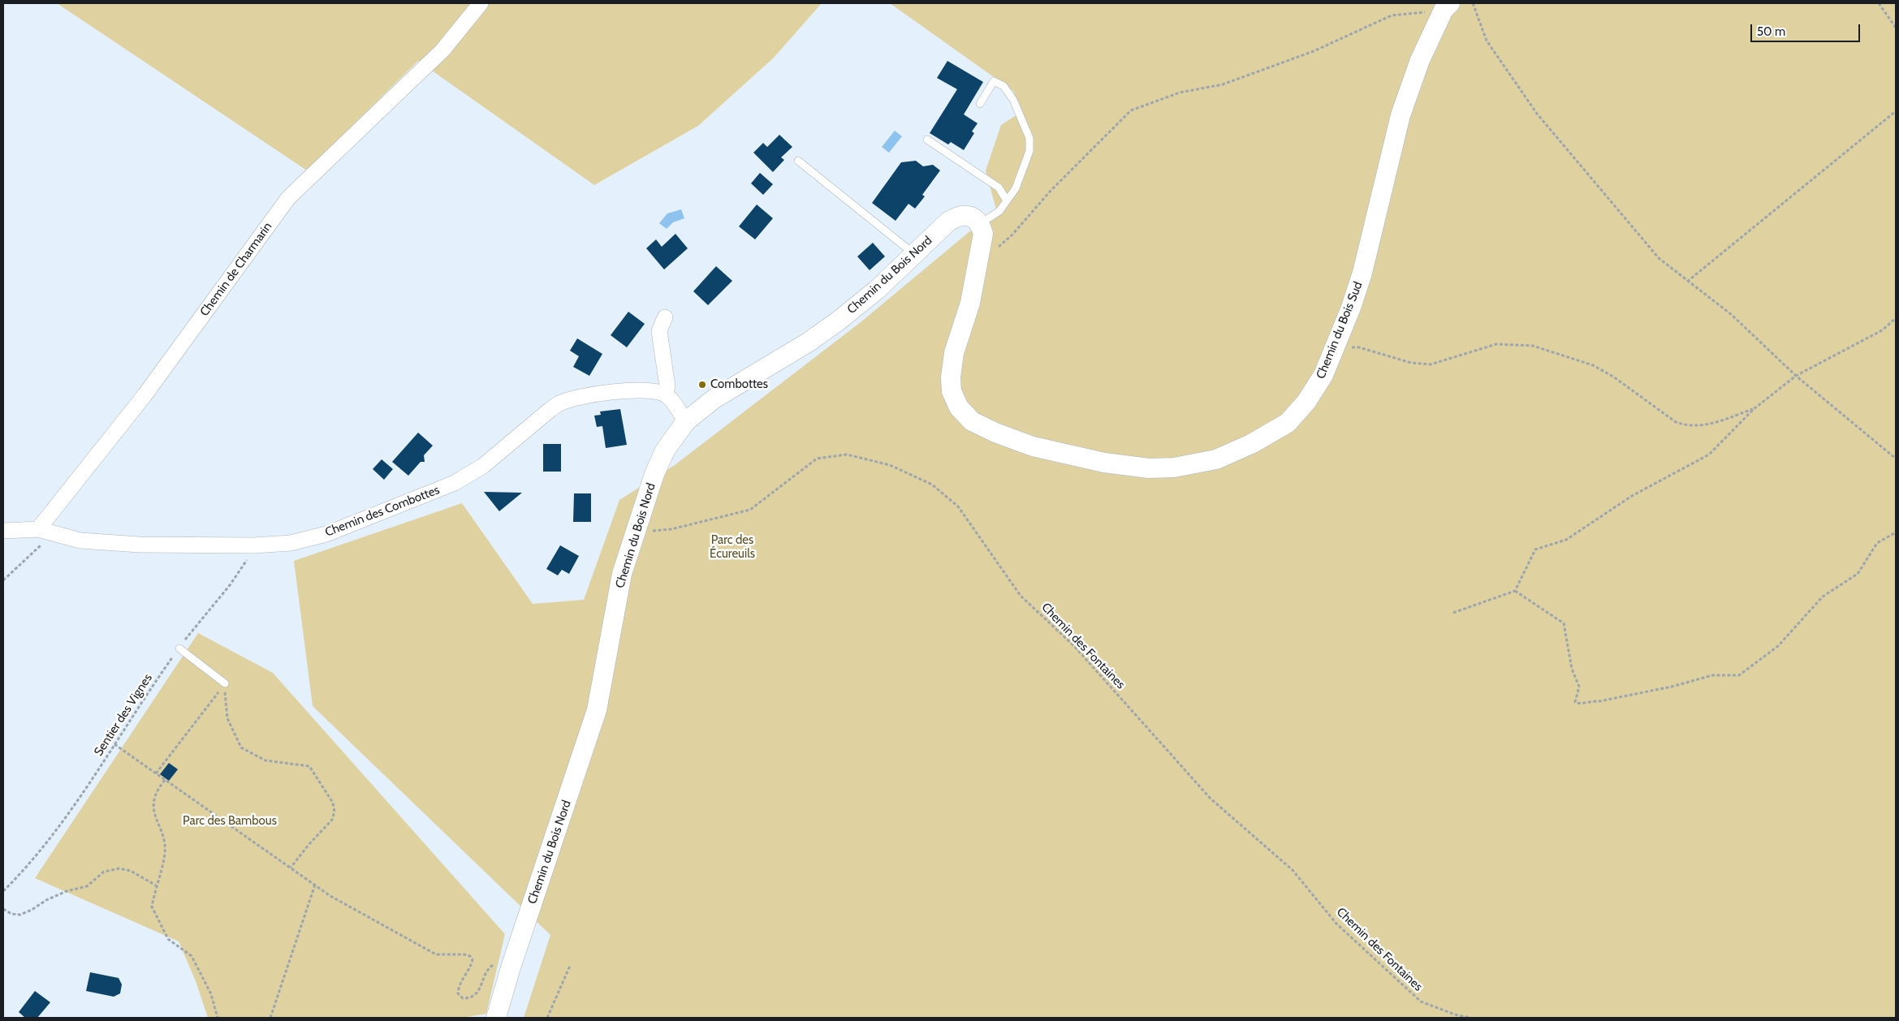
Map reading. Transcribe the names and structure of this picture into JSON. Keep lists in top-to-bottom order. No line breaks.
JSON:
{"streets":{"street":["Chemin de Charmarin","Chemin du Bois Nord","Chemin du Bois Sud","Chemin des Combottes"],"path":["Chemin des Fontaines","Sentier des Vignes"]},"crossings":[["Chemin de Charmarin","Chemin des Combottes"],["Chemin du Bois Nord","Chemin du Bois Sud"],["Chemin du Bois Nord","Chemin des Fontaines"],["Chemin des Combottes","Sentier des Vignes"]],"parks":["Parc des Écureuils","Parc des Bambous"],"places":["Combottes"],"scale_bar":"50 m"}
